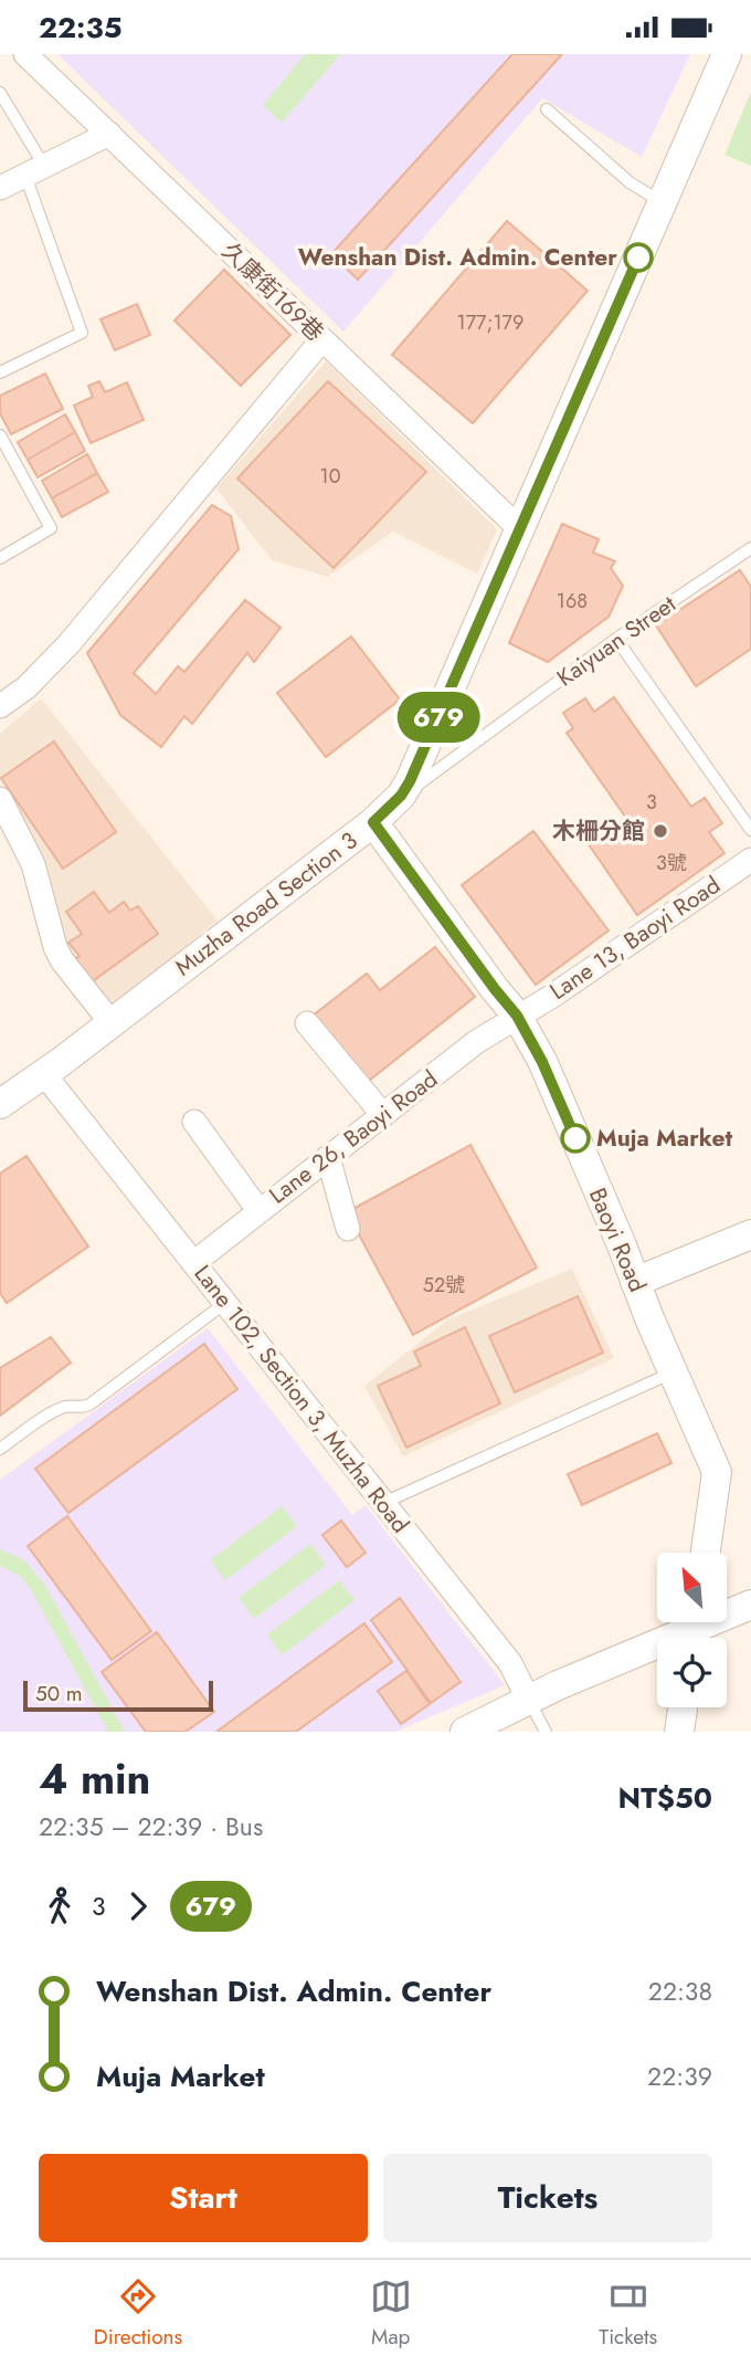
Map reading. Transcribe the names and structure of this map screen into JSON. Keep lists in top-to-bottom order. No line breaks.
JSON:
{"streets":{"street":["久康街169巷","Muzha Road Section 3","Lane 13, Baoyi Road","Lane 26, Baoyi Road","Baoyi Road","Lane 102, Section 3, Muzha Road"],"lane":["Kaiyuan Street"]},"crossings":[["久康街169巷","Muzha Road Section 3"],["Kaiyuan Street","Muzha Road Section 3"],["Muzha Road Section 3","Baoyi Road"],["Muzha Road Section 3","Lane 102, Section 3, Muzha Road"],["Lane 13, Baoyi Road","Lane 26, Baoyi Road"],["Lane 13, Baoyi Road","Baoyi Road"],["Lane 26, Baoyi Road","Baoyi Road"],["Lane 26, Baoyi Road","Lane 102, Section 3, Muzha Road"]],"places":["Wenshan Dist. Admin. Center","木柵分館","Muja Market"],"lines":["bus line 679"],"house_numbers":["177;179","10","168","3","3號","52號"],"scale_bar":"50 m","north":"top left","page":{"status":"22:35","on_map":"679","scale":"50 m","heading":["4 min","22:35 – 22:39 · Bus","NT$50"],"legs":["3","679"],"list":[{"name":"Wenshan Dist. Admin. Center","value":"22:38"},{"name":"Muja Market","value":"22:39"}],"buttons":["Start","Tickets"],"tabs":["Directions","Map","Tickets"]}}
